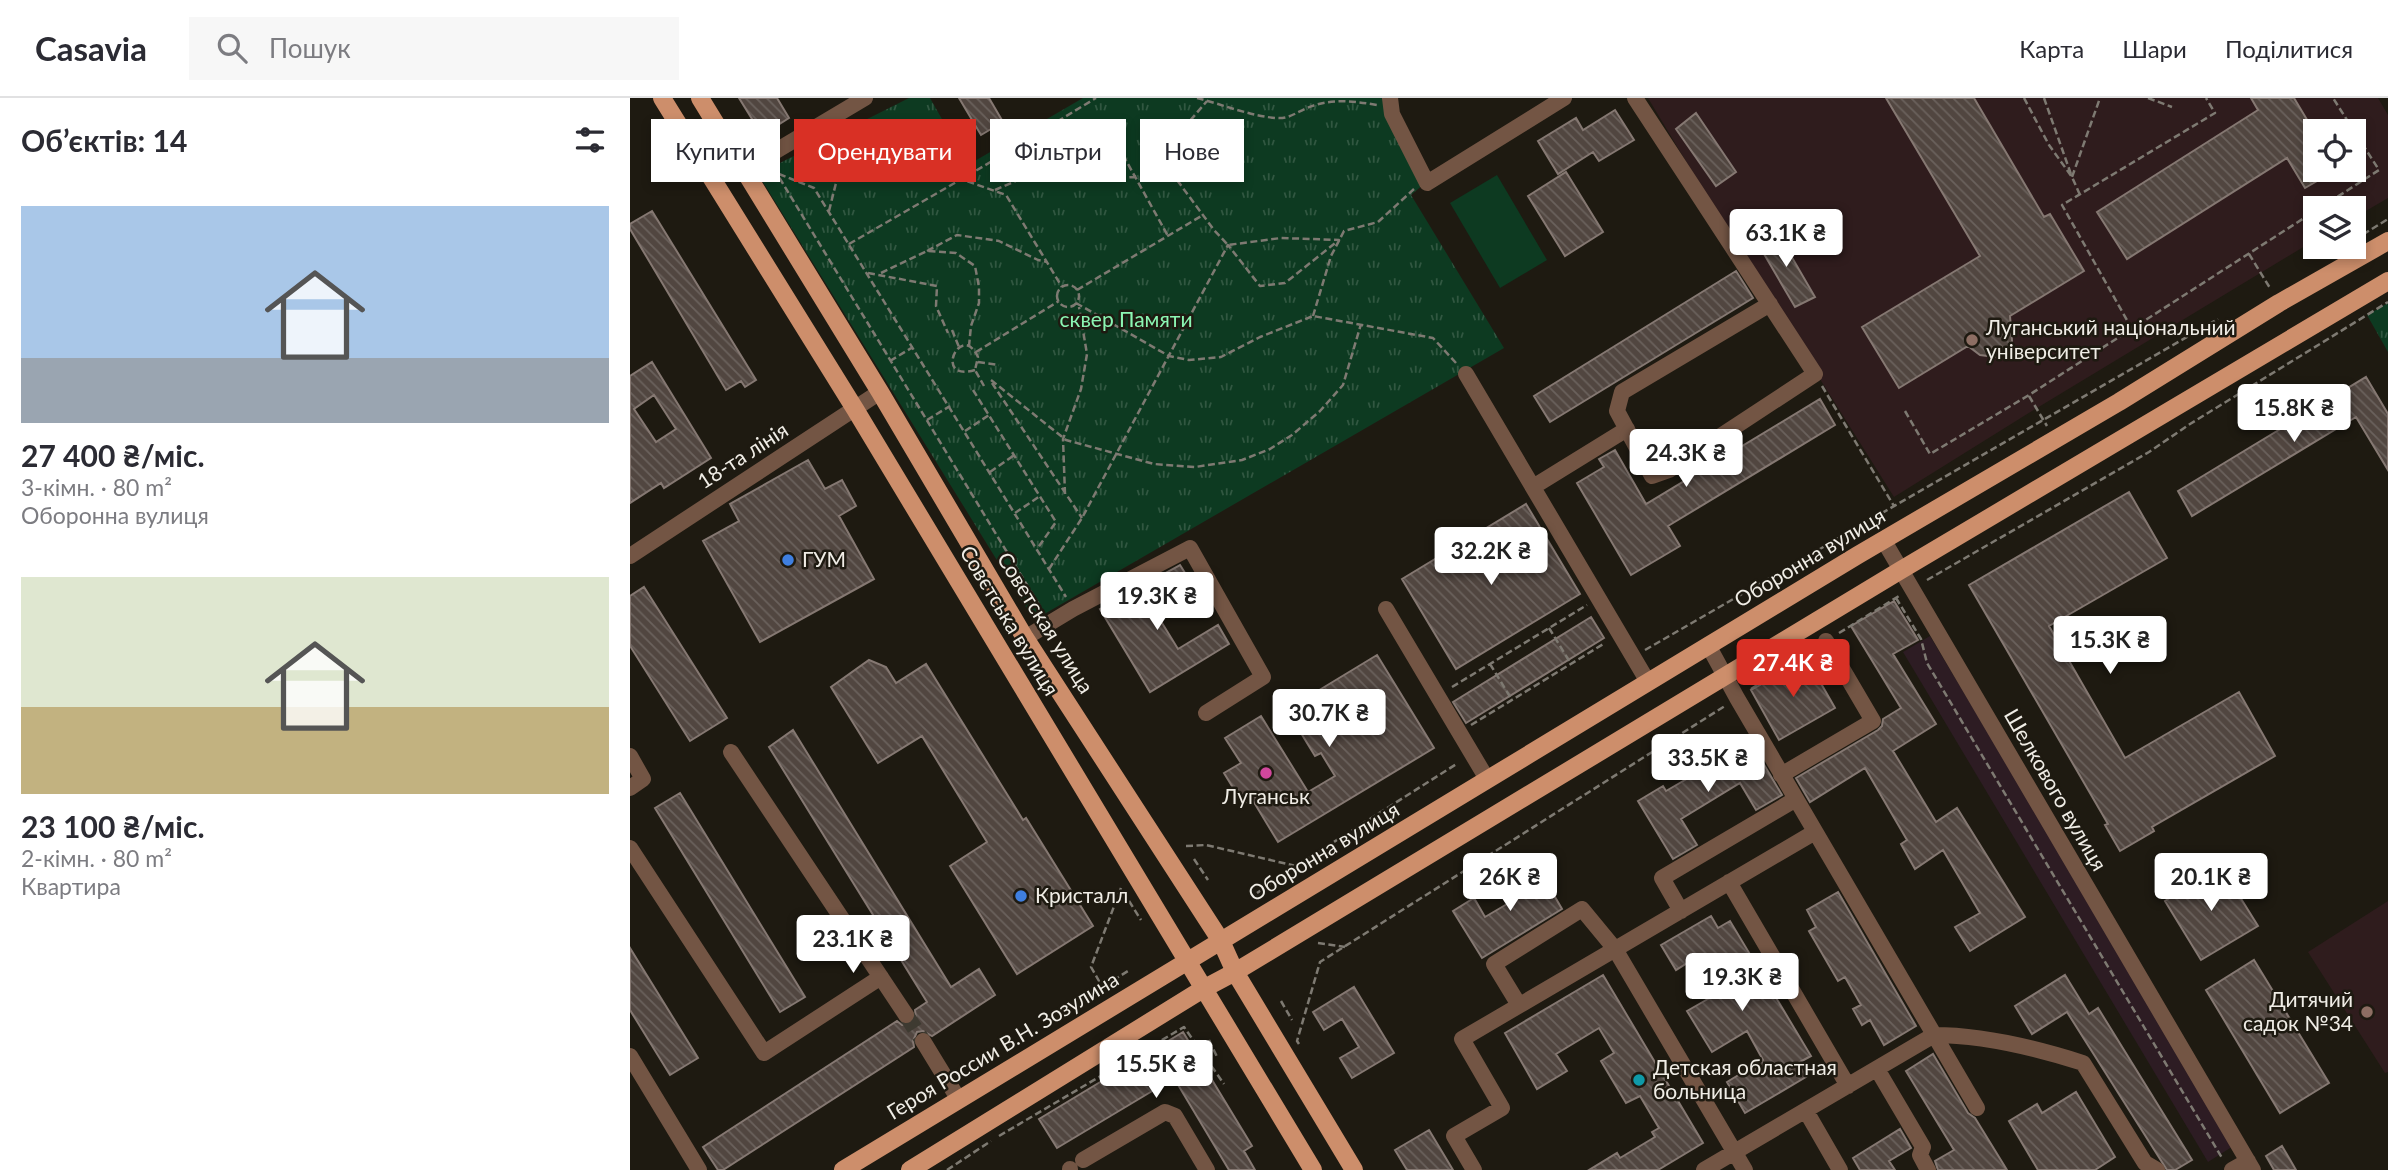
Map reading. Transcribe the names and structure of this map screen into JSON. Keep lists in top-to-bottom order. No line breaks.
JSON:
{"streets":{"main road":["Оборонна вулиця","Совєтська вулиця","Советская улица","Героя России В.Н. Зозулина"],"street":["18-та лінія","Шелкового вулиця"]},"crossings":[["18-та лінія","Совєтська вулиця"],["18-та лінія","Советская улица"],["Оборонна вулиця","Совєтська вулиця"],["Оборонна вулиця","Советская улица"],["Оборонна вулиця","Шелкового вулиця"],["Оборонна вулиця","Героя России В.Н. Зозулина"],["Совєтська вулиця","Героя России В.Н. Зозулина"]],"parks":["сквер Памяти"],"places":["Луганський національний університет","ГУМ","Луганськ","Кристалл","Дитячий садок №34","Детская областная больница"],"page":{"header":"Casavia","search":"Пошук","nav":["Карта","Шари","Поділитися"],"heading":"Об’єктів: 14","chip":["Купити","Орендувати","Фільтри","Нове"],"list":[{"name":"27 400 ₴/міс.","note":"3-кімн. · 80 m² · Оборонна вулиця"},{"name":"23 100 ₴/міс.","note":"2-кімн. · 80 m² · Квартира"}],"price":["63.1K ₴","15.8K ₴","24.3K ₴","32.2K ₴","19.3K ₴","15.3K ₴","27.4K ₴","30.7K ₴","33.5K ₴","26K ₴","20.1K ₴","23.1K ₴","19.3K ₴","15.5K ₴"]}}
